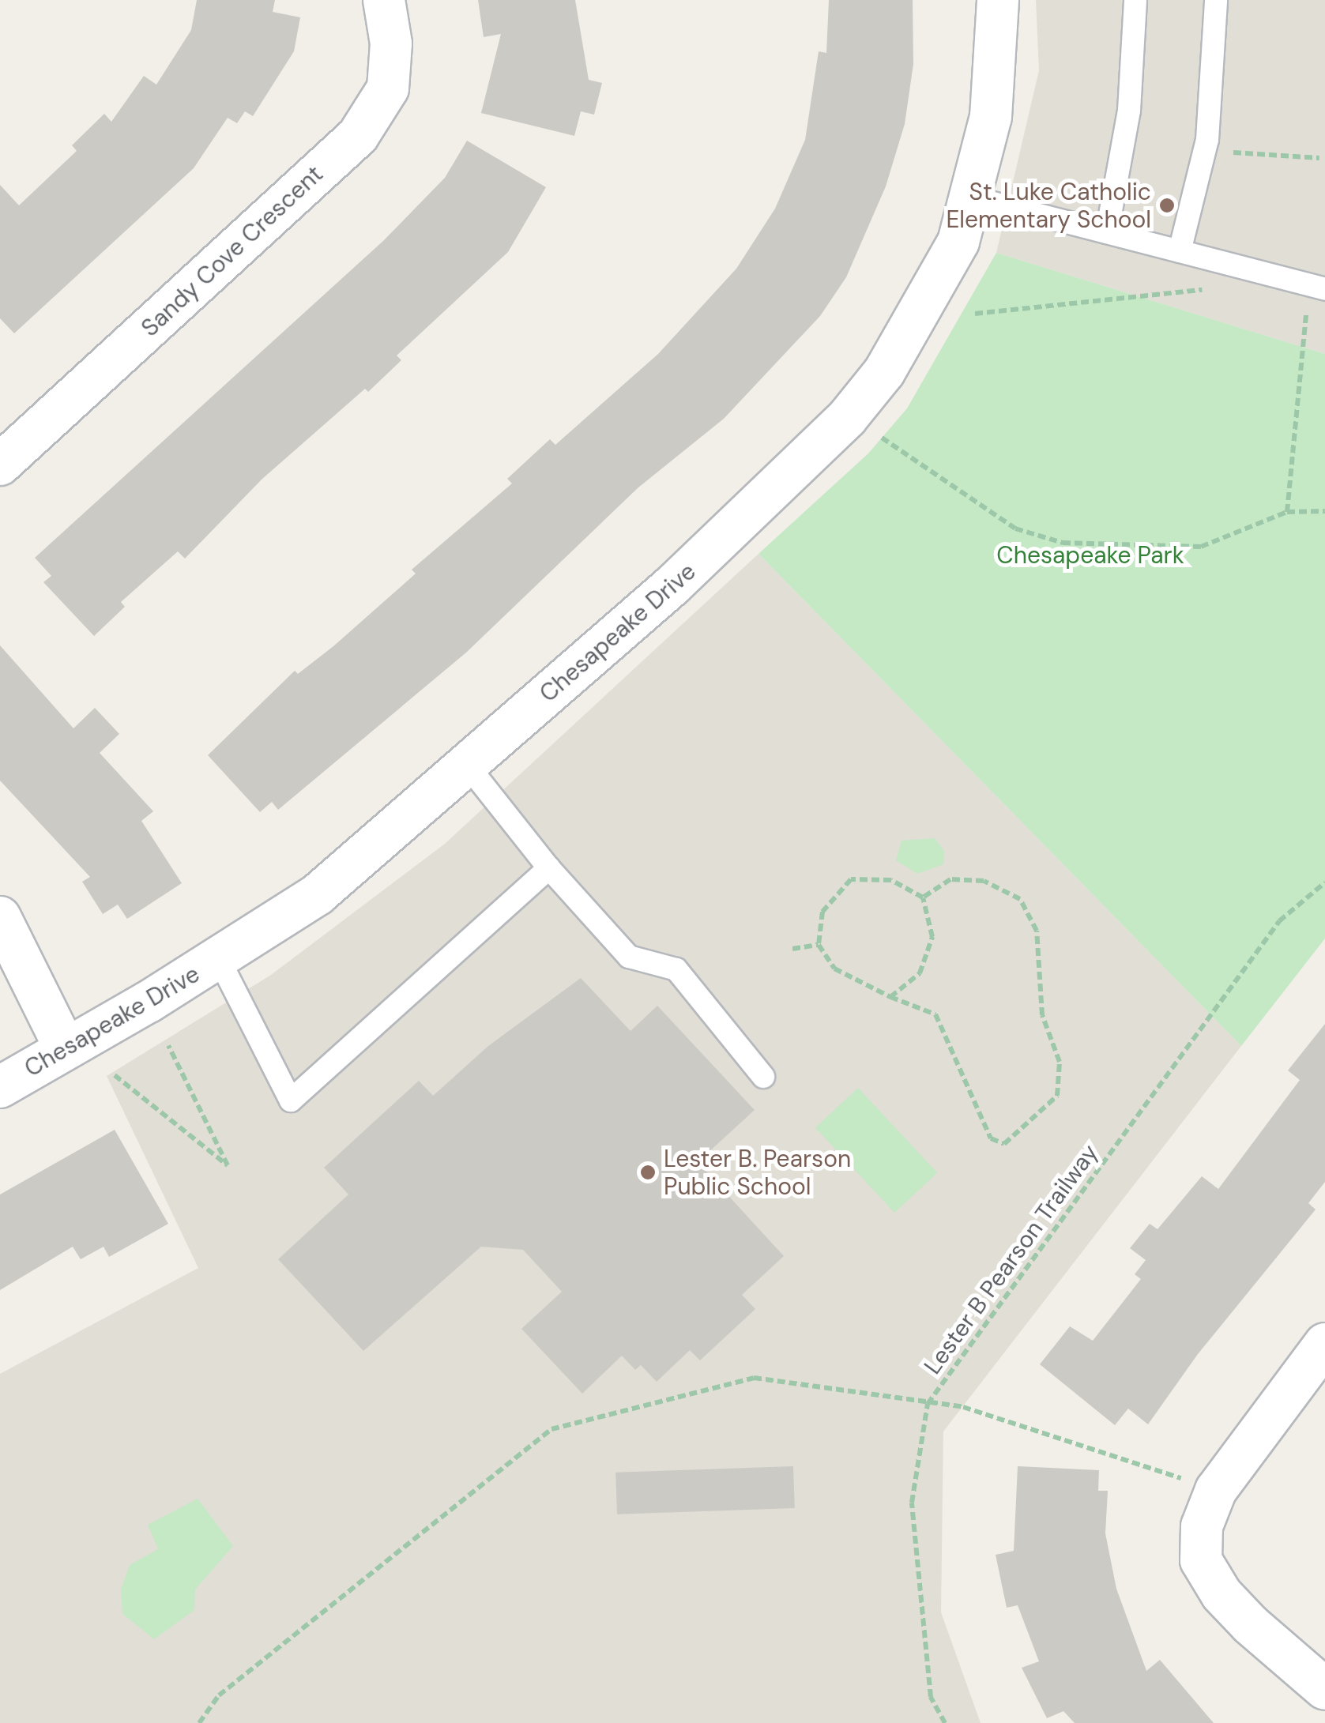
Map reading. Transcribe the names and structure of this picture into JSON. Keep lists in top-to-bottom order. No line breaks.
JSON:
{"streets":{"street":["Sandy Cove Crescent","Chesapeake Drive"],"path":["Lester B Pearson Trailway"]},"parks":["Chesapeake Park"],"places":["St. Luke Catholic Elementary School","Lester B. Pearson Public School"]}
